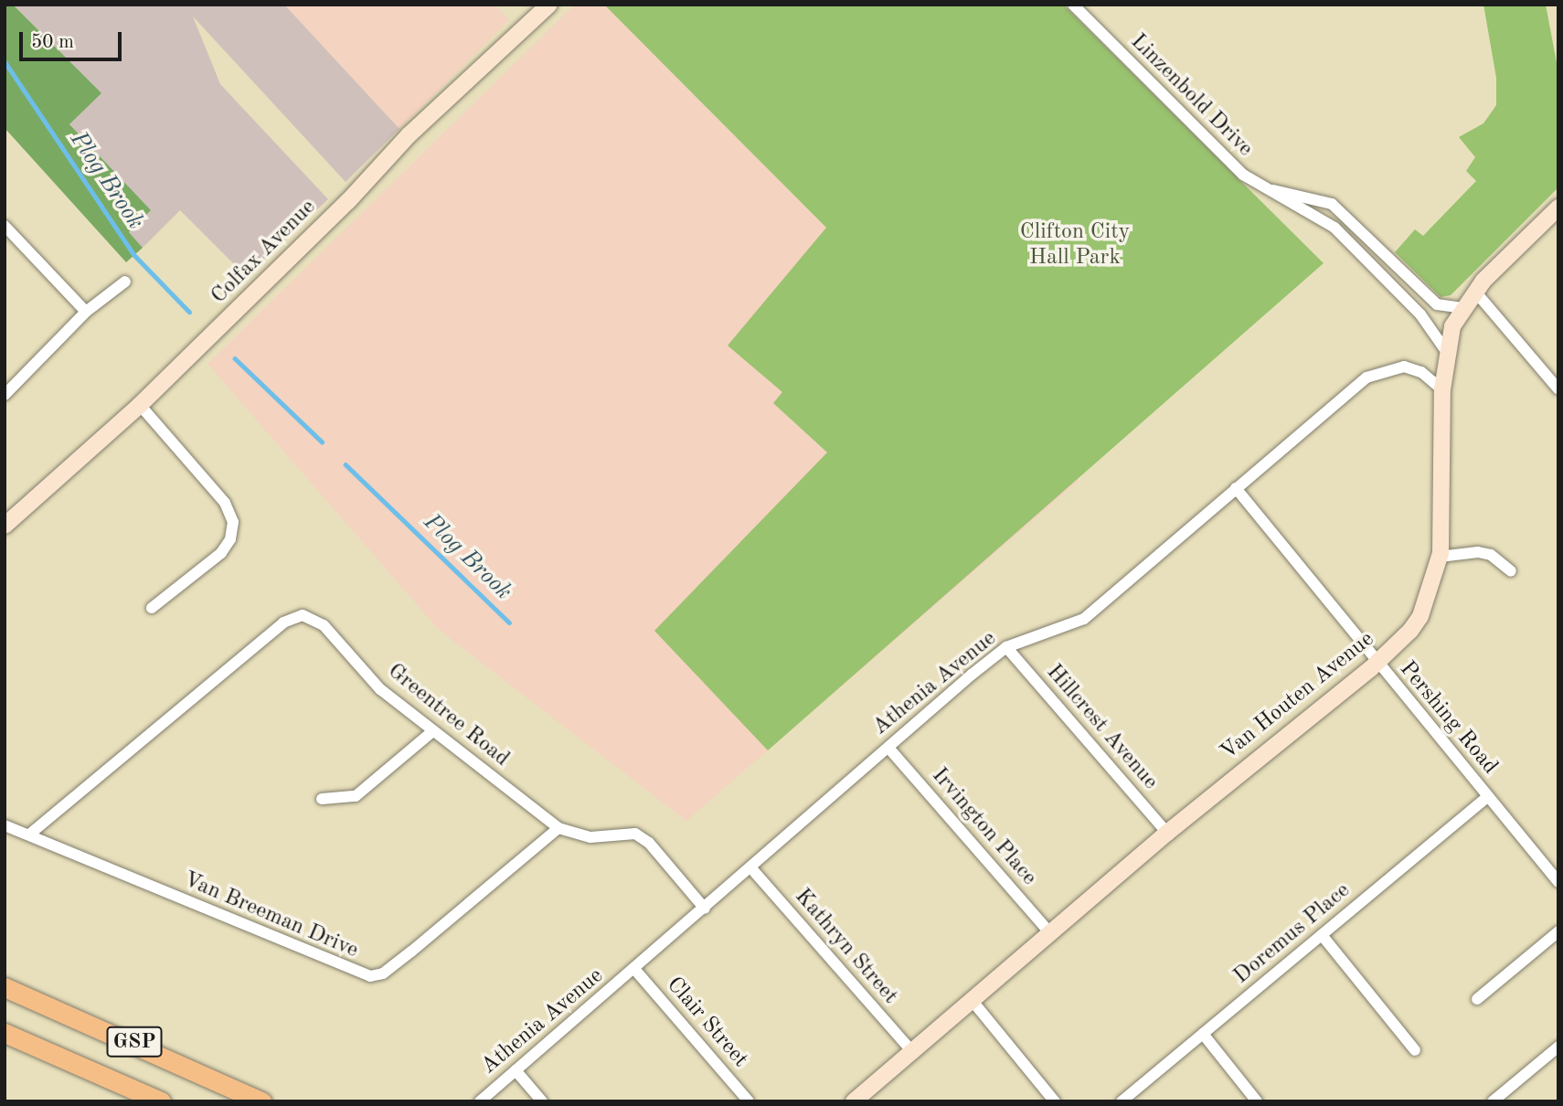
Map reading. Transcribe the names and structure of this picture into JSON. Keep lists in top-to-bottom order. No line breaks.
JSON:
{"streets":{"highway":["GSP"],"main road":["Colfax Avenue","Van Houten Avenue"],"street":["Linzenbold Drive","Athenia Avenue","Greentree Road","Pershing Road","Hillcrest Avenue","Irvington Place","Van Breeman Drive","Doremus Place","Kathryn Street","Clair Street"]},"crossings":[["Linzenbold Drive","Van Houten Avenue"],["Athenia Avenue","Van Houten Avenue"],["Athenia Avenue","Greentree Road"],["Athenia Avenue","Pershing Road"],["Athenia Avenue","Hillcrest Avenue"],["Athenia Avenue","Irvington Place"],["Athenia Avenue","Kathryn Street"],["Athenia Avenue","Clair Street"],["Van Houten Avenue","Pershing Road"],["Van Houten Avenue","Hillcrest Avenue"],["Van Houten Avenue","Irvington Place"],["Van Houten Avenue","Kathryn Street"],["Greentree Road","Van Breeman Drive"],["Pershing Road","Doremus Place"]],"water":["Plog Brook"],"parks":["Clifton City Hall Park"],"scale_bar":"50 m"}
